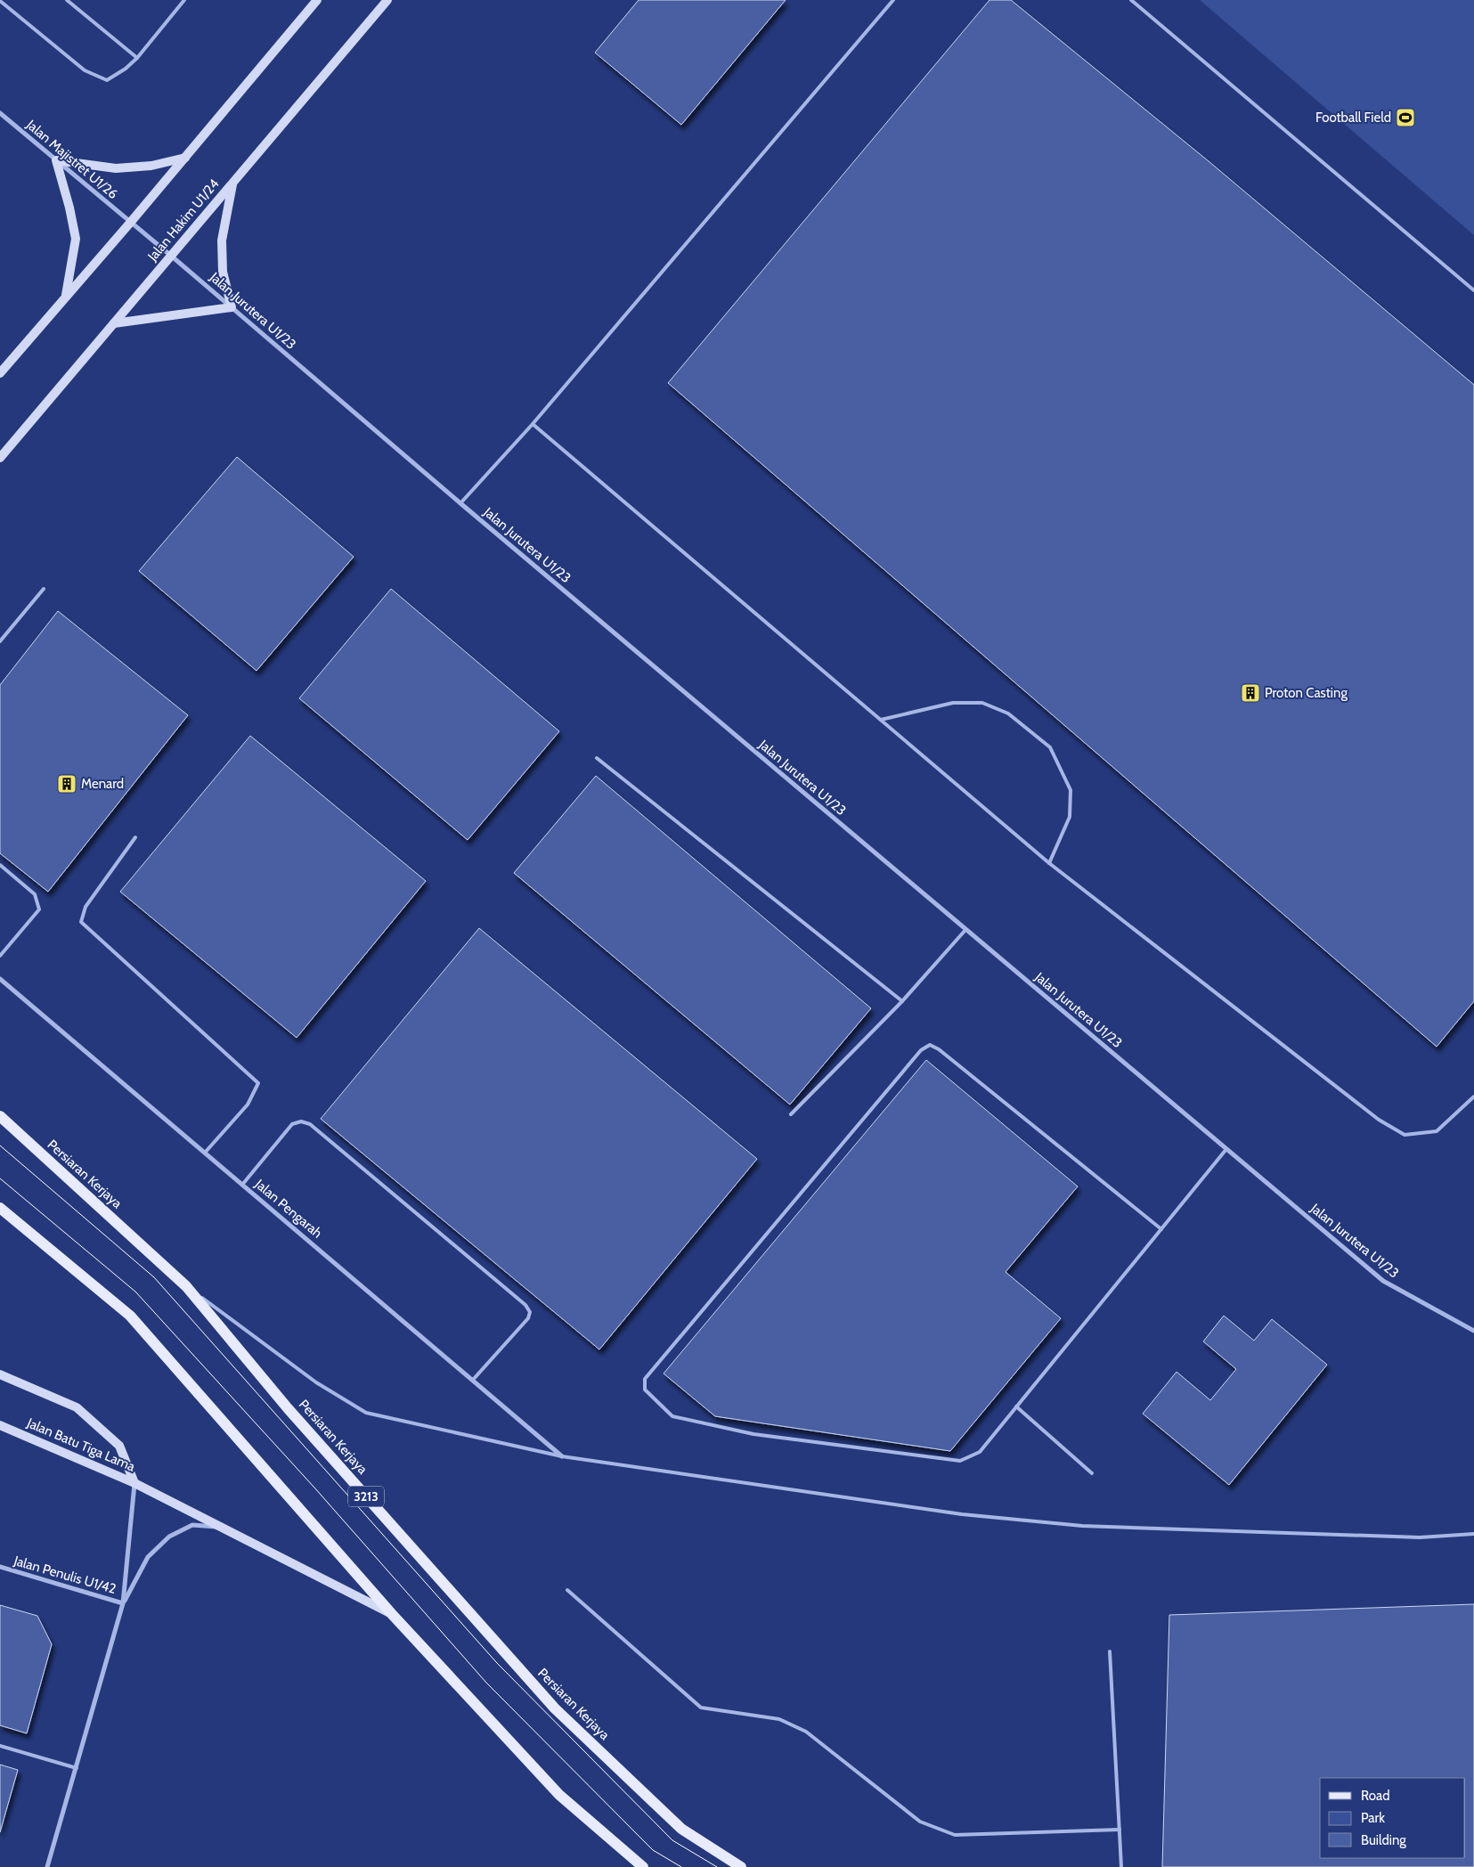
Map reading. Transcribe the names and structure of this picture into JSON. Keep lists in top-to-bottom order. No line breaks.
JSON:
{"streets":{"main road":["Persiaran Kerjaya","3213"],"street":["Jalan Majistret U1/26","Jalan Hakim U1/24","Jalan Jurutera U1/23","Jalan Pengarah","Jalan Batu Tiga Lama","Jalan Penulis U1/42"]},"crossings":[["Jalan Majistret U1/26","Jalan Jurutera U1/23"],["Jalan Hakim U1/24","Jalan Jurutera U1/23"]],"places":{"sports":["Football Field"],"building":["Proton Casting","Menard"]},"legend":["Road","Park","Building"]}
